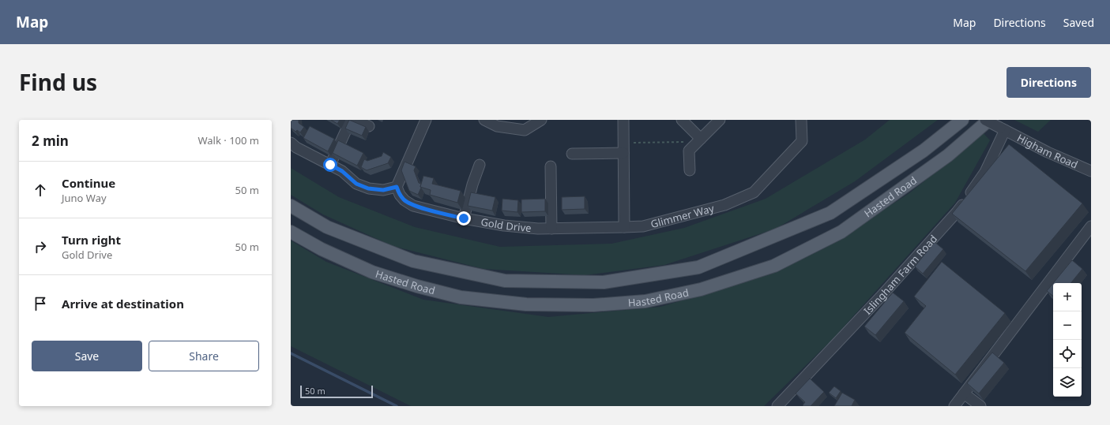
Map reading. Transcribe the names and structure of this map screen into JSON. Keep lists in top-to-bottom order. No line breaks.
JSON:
{"streets":{"main road":["Hasted Road"],"street":["Higham Road","Glimmer Way","Gold Drive","Islingham Farm Road"]},"crossings":[["Higham Road","Islingham Farm Road"],["Glimmer Way","Gold Drive"]],"scale_bar":"50 m","page":{"header":"Map","nav":["Map","Directions","Saved"],"title":"Find us","buttons":["Directions",["Save","Share"]],"heading":["2 min","Walk · 100 m"],"list":[["Continue","Juno Way","50 m"],["Turn right","Gold Drive","50 m"],"Arrive at destination"],"map_buttons":["+","−"],"scale":"50 m"}}
